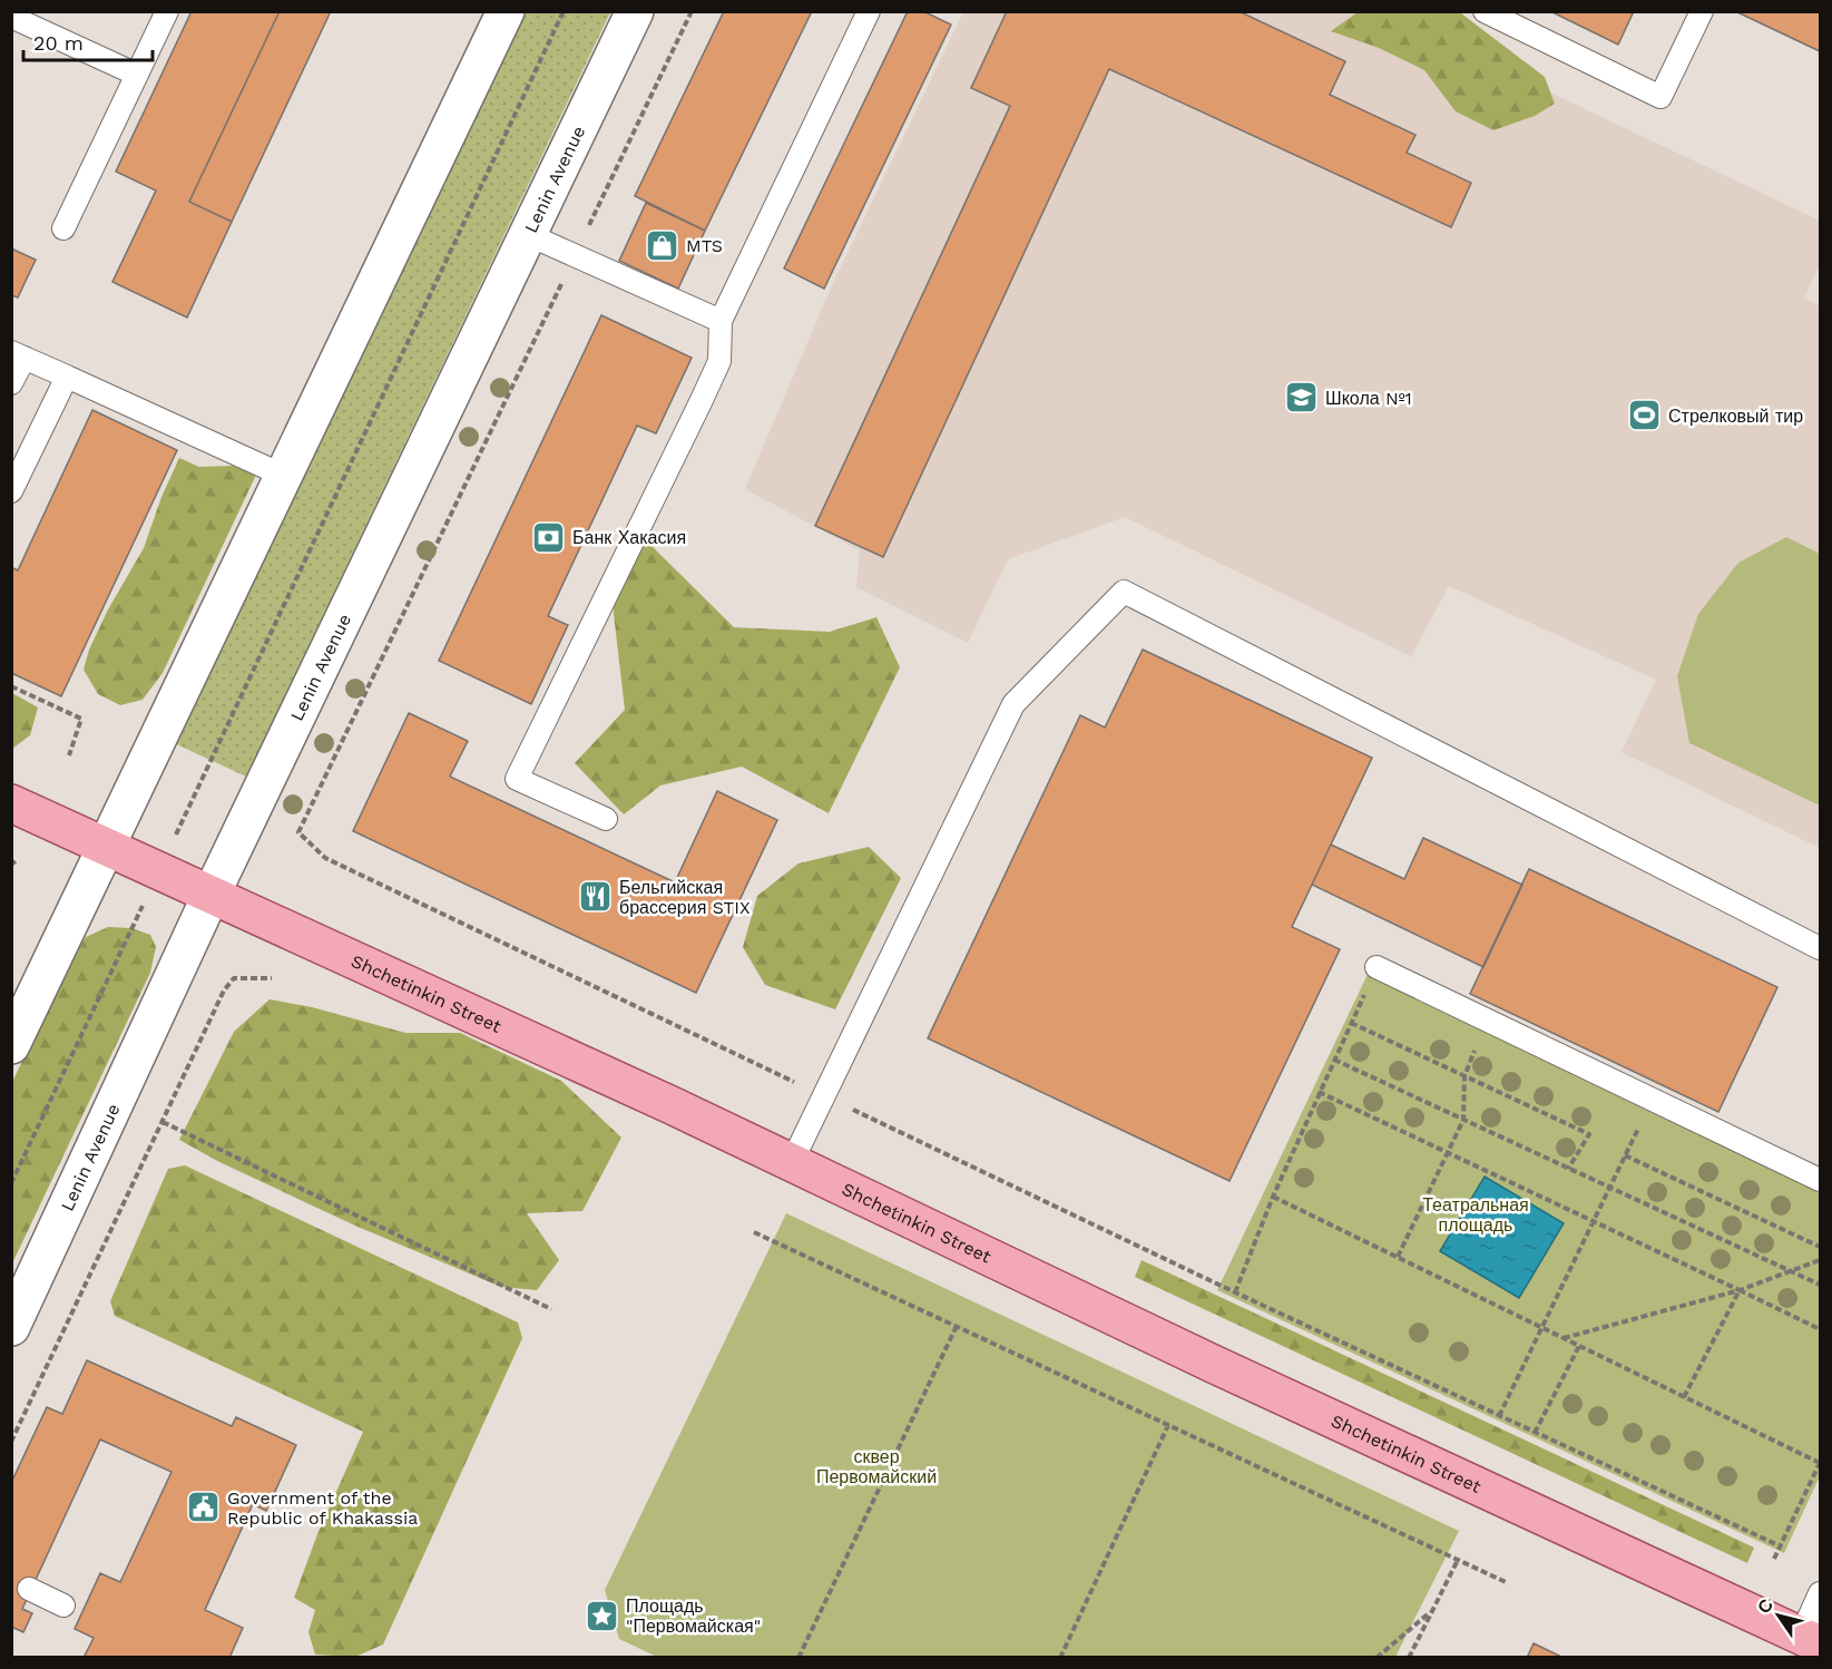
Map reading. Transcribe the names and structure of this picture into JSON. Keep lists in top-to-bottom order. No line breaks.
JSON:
{"streets":{"main road":["Shchetinkin Street"],"street":["Lenin Avenue"]},"crossings":[["Lenin Avenue","Shchetinkin Street"]],"parks":["Театральная площадь","сквер Первомайский"],"places":{"shop":["MTS"],"school or university":["Школа №1"],"sports":["Стрелковый тир"],"bank":["Банк Хакасия"],"restaurant":["Бельгийская брассерия STIX"],"public building":["Government of the Republic of Khakassia"],"place":["Площадь \"Первомайская\""]},"scale_bar":"20 m","north":"top left"}
